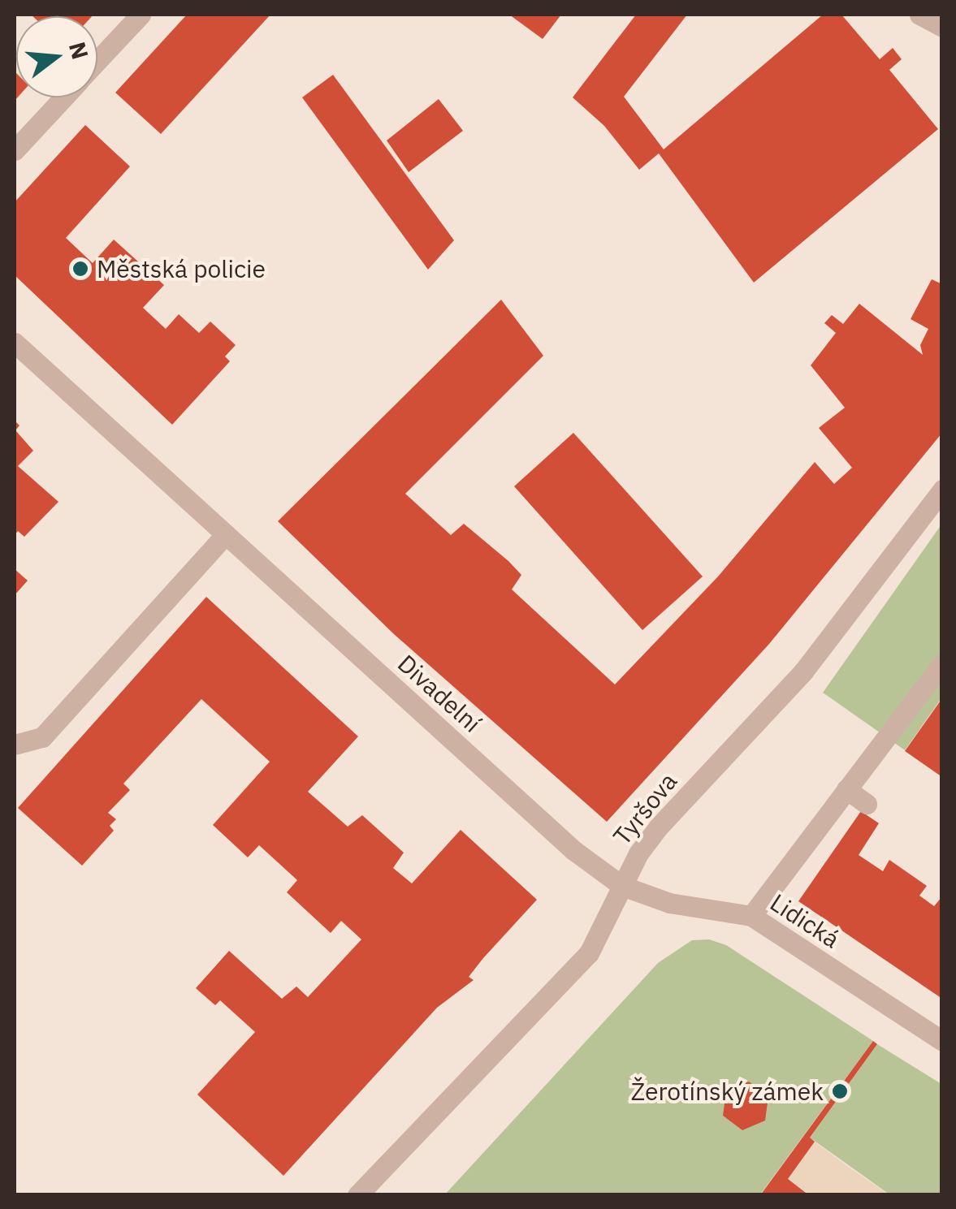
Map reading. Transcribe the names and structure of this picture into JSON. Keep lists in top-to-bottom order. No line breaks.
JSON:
{"streets":{"street":["Divadelní","Tyršova","Lidická"]},"crossings":[["Divadelní","Tyršova"],["Divadelní","Lidická"],["Tyršova","Lidická"]],"places":["Městská policie","Žerotínský zámek"],"north":"right"}
